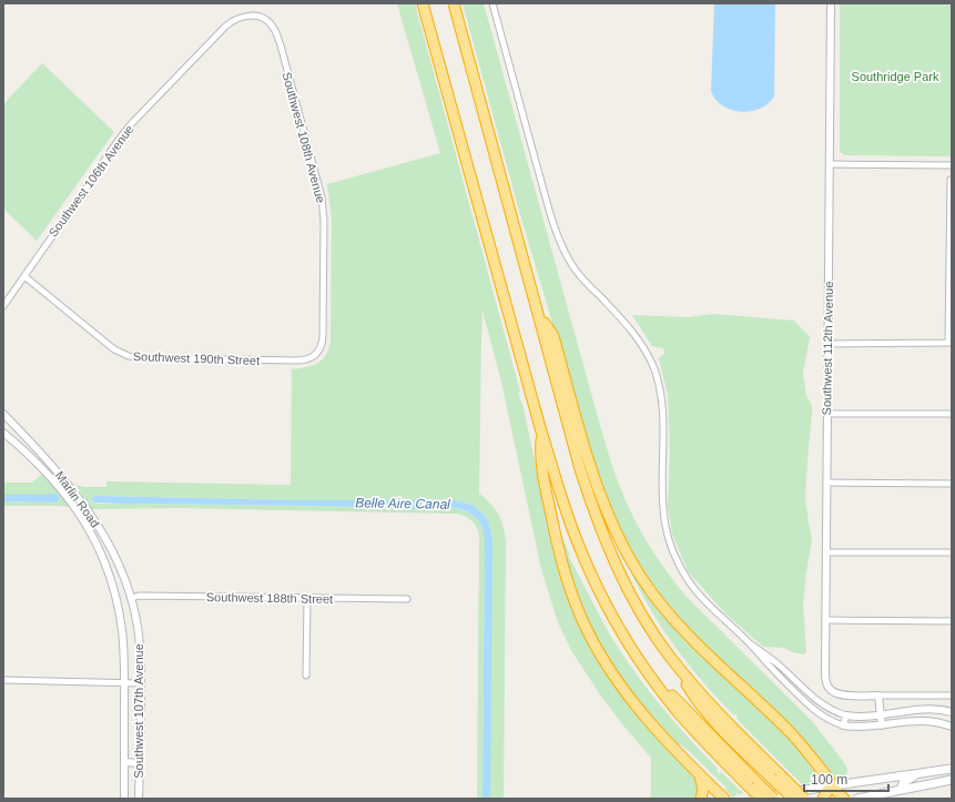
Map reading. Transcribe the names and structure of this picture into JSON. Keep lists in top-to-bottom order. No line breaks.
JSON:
{"streets":{"street":["Southwest 108th Avenue","Southwest 106th Avenue","Southwest 112th Avenue","Southwest 190th Street","Marlin Road","Southwest 188th Street","Southwest 107th Avenue"]},"crossings":[["Southwest 108th Avenue","Southwest 106th Avenue"],["Southwest 108th Avenue","Southwest 190th Street"],["Southwest 106th Avenue","Southwest 190th Street"],["Marlin Road","Southwest 188th Street"],["Marlin Road","Southwest 107th Avenue"],["Southwest 188th Street","Southwest 107th Avenue"]],"water":["Belle Aire Canal"],"parks":["Southridge Park"],"scale_bar":"100 m"}
